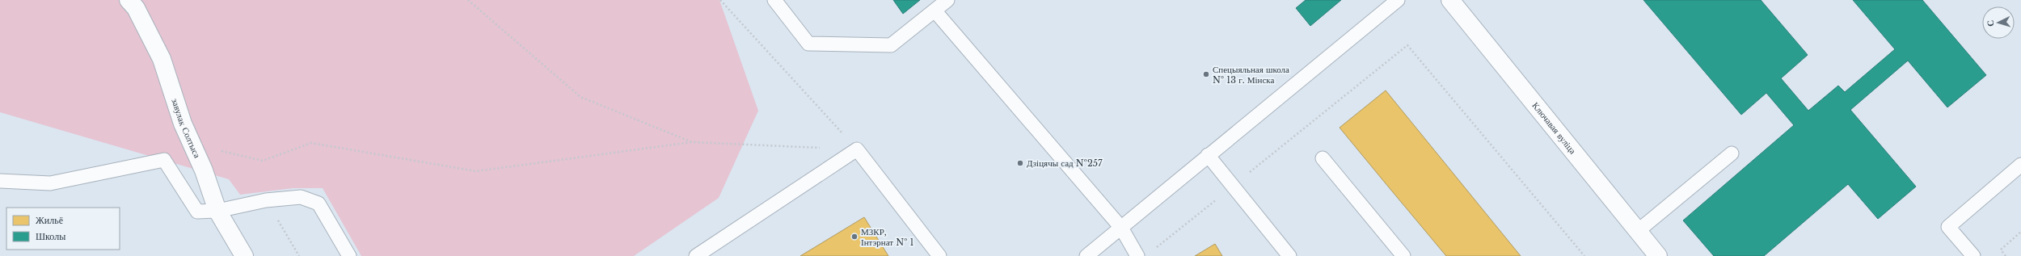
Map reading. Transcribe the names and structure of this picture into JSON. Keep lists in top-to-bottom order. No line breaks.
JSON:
{"streets":{"street":["завулак Солтыса","Ключавая вуліца"]},"places":["Спецыяльная школа № 13 г. Мінска","Дзіцячы сад №257","МЗКР, Інтэрнат № 1"],"legend":["Жильё","Школы"],"north":"left"}
